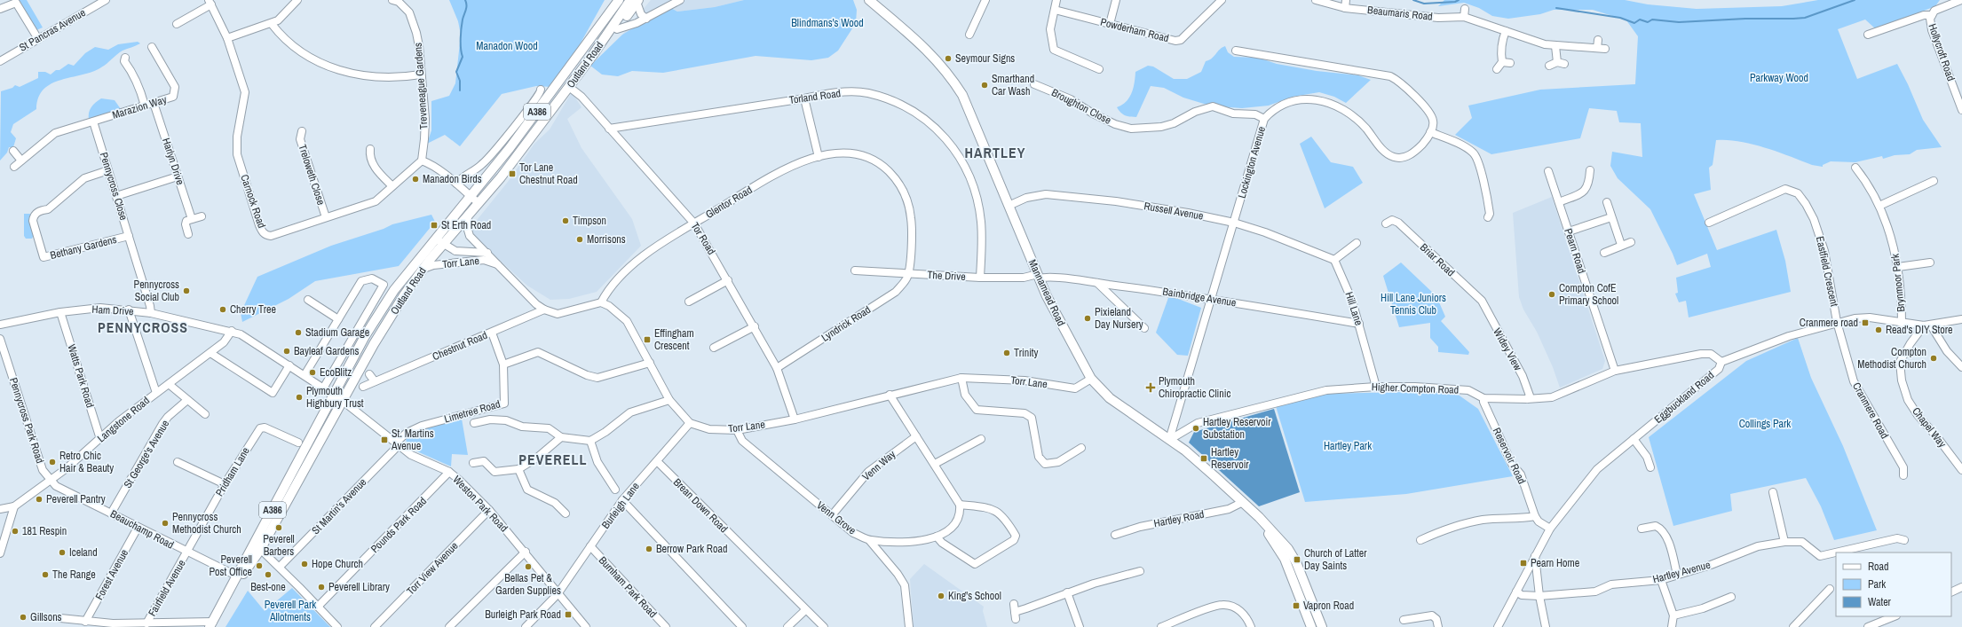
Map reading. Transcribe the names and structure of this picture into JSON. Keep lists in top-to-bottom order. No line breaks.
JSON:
{"streets":{"main road":["Outland Road","A386","Mannamead Road"],"street":["Beaumaris Road","St Pancras Avenue","Powderham Road","Hollycroft Road","Treveneague Gardens","Torland Road","Broughton Close","Marazion Way","Harlyn Drive","Lockington Avenue","Treloweth Close","Pennycross Close","Carnock Road","Glentor Road","Russell Avenue","Tor Road","Bethany Gardens","Pearn Road","Briar Road","Torr Lane","Eastfield Crescent","The Drive","Brynmoor Park","Bainbridge Avenue","Hill Lane","Ham Drive","Lyndrick Road","Chestnut Road","Widey View","Watts Park Road","Higher Compton Road","Eggbuckland Road","Cranmere Road","Limetree Road","Langstone Road","Pennycross Park Road","Chapel Way","St George's Avenue","Reservoir Road","Venn Way","Pridham Lane","Weston Park Road","Burleigh Lane","Brean Down Road","St Martin's Avenue","Venn Grove","Hartley Road","Pounds Park Road","Beauchamp Road","Torr View Avenue","Hartley Avenue","Forest Avenue","Burnham Park Road","Fairfield Avenue"]},"crossings":[["Outland Road","Tor Road"],["Outland Road","Torr Lane"],["Outland Road","Ham Drive"],["Outland Road","Weston Park Road"],["Outland Road","Beauchamp Road"],["Treveneague Gardens","Carnock Road"],["Torland Road","Tor Road"],["Torland Road","The Drive"],["Broughton Close","Lockington Avenue"],["Marazion Way","Harlyn Drive"],["Marazion Way","Pennycross Close"],["Lockington Avenue","Russell Avenue"],["Lockington Avenue","Mannamead Road"],["Lockington Avenue","Bainbridge Avenue"],["Lockington Avenue","Higher Compton Road"],["Treloweth Close","Carnock Road"],["Pennycross Close","Bethany Gardens"],["Pennycross Close","Ham Drive"],["Glentor Road","Tor Road"],["Glentor Road","Torr Lane"],["Glentor Road","The Drive"],["Glentor Road","Lyndrick Road"],["Russell Avenue","Mannamead Road"],["Russell Avenue","Hill Lane"],["Tor Road","Torr Lane"],["Tor Road","Lyndrick Road"],["Pearn Road","Higher Compton Road"],["Briar Road","Widey View"],["Torr Lane","Mannamead Road"],["Torr Lane","Chestnut Road"],["Torr Lane","Burleigh Lane"],["Torr Lane","Venn Grove"],["Eastfield Crescent","Eggbuckland Road"],["Eastfield Crescent","Cranmere Road"],["The Drive","Mannamead Road"],["The Drive","Bainbridge Avenue"],["The Drive","Lyndrick Road"],["Brynmoor Park","Eggbuckland Road"],["Mannamead Road","Bainbridge Avenue"],["Mannamead Road","Higher Compton Road"],["Mannamead Road","Hartley Road"],["Bainbridge Avenue","Hill Lane"],["Hill Lane","Higher Compton Road"],["Ham Drive","Watts Park Road"],["Ham Drive","Langstone Road"],["Ham Drive","Weston Park Road"],["Chestnut Road","Limetree Road"],["Widey View","Higher Compton Road"],["Watts Park Road","Langstone Road"],["Higher Compton Road","Eggbuckland Road"],["Higher Compton Road","Reservoir Road"],["Eggbuckland Road","Cranmere Road"],["Eggbuckland Road","Chapel Way"],["Eggbuckland Road","Hartley Avenue"],["Limetree Road","Weston Park Road"],["Limetree Road","St Martin's Avenue"],["Langstone Road","Pennycross Park Road"],["Langstone Road","Beauchamp Road"],["Pennycross Park Road","Beauchamp Road"],["St George's Avenue","Beauchamp Road"],["Venn Way","Venn Grove"],["Pridham Lane","Beauchamp Road"],["Pridham Lane","Fairfield Avenue"],["Weston Park Road","Burleigh Lane"],["Weston Park Road","St Martin's Avenue"],["Weston Park Road","Pounds Park Road"],["Weston Park Road","Torr View Avenue"],["Burleigh Lane","Brean Down Road"],["Burleigh Lane","Burnham Park Road"],["Beauchamp Road","Forest Avenue"],["Beauchamp Road","Fairfield Avenue"]],"districts":["HARTLEY","PENNYCROSS","PEVERELL"],"parks":["Blindmans's Wood","Manadon Wood","Parkway Wood","Hill Lane Juniors Tennis Club","Collings Park","Hartley Park","Peverell Park Allotments"],"places":{"other":["Seymour Signs","Smarthand Car Wash","Manadon Birds","Timpson","Morrisons","Pennycross Social Club","Compton CofE Primary School","Cherry Tree","Pixieland Day Nursery","Read's DIY Store","Stadium Garage","Bayleaf Gardens","Trinity","Compton Methodist Church","EcoBlitz","Plymouth Highbury Trust","Hartley Reservoir Substation","Retro Chic Hair & Beauty","Peverell Pantry","Pennycross Methodist Church","Peverell Barbers","181 Respin","Berrow Park Road","Iceland","Hope Church","Peverell Post Office","Bellas Pet & Garden Supplies","The Range","Best-one","Peverell Library","King's School","Gillsons"],"transit":["Tor Lane Chestnut Road","St Erth Road","Cranmere road","Effingham Crescent","St. Martins Avenue","Hartley Reservoir","Church of Latter Day Saints","Pearn Home","Vapron Road","Burleigh Park Road"],"health":["Plymouth Chiropractic Clinic"]},"legend":["Road","Park","Water"]}
